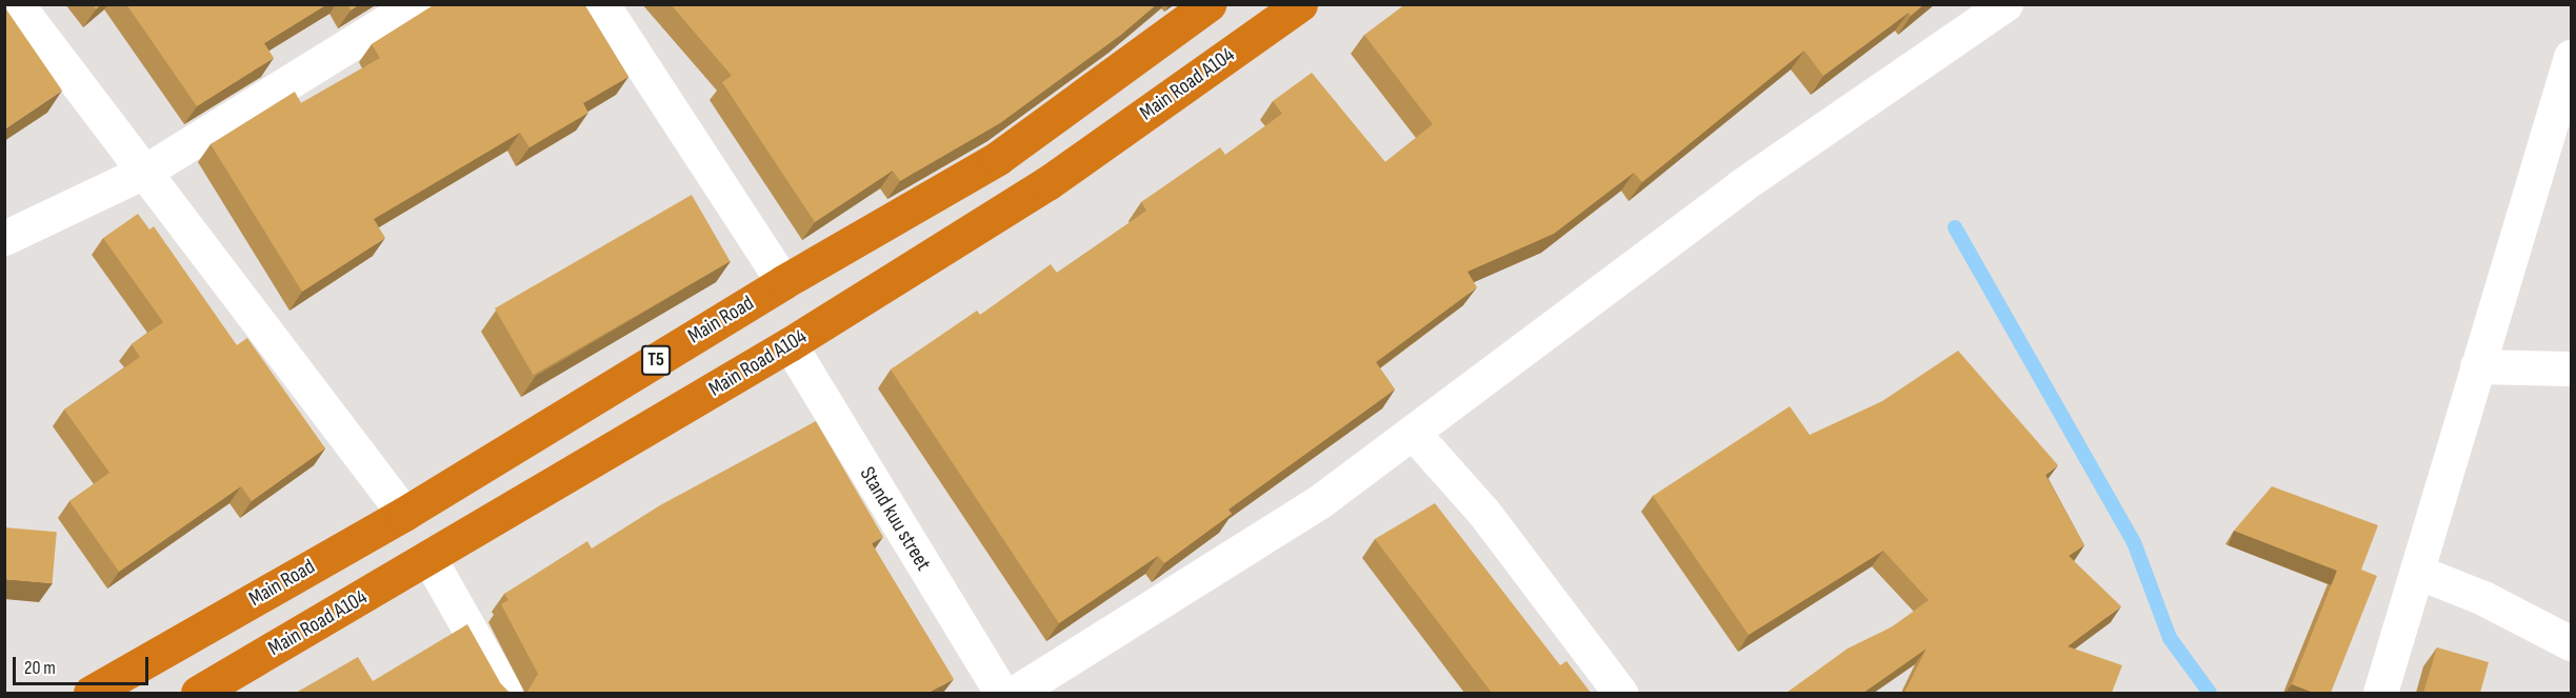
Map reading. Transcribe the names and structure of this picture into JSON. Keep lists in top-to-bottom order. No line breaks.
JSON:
{"streets":{"highway":["Main Road A104","Main Road","T5"],"street":["Stand kuu street"]},"crossings":[["Main Road A104","Stand kuu street"]],"scale_bar":"20 m"}
